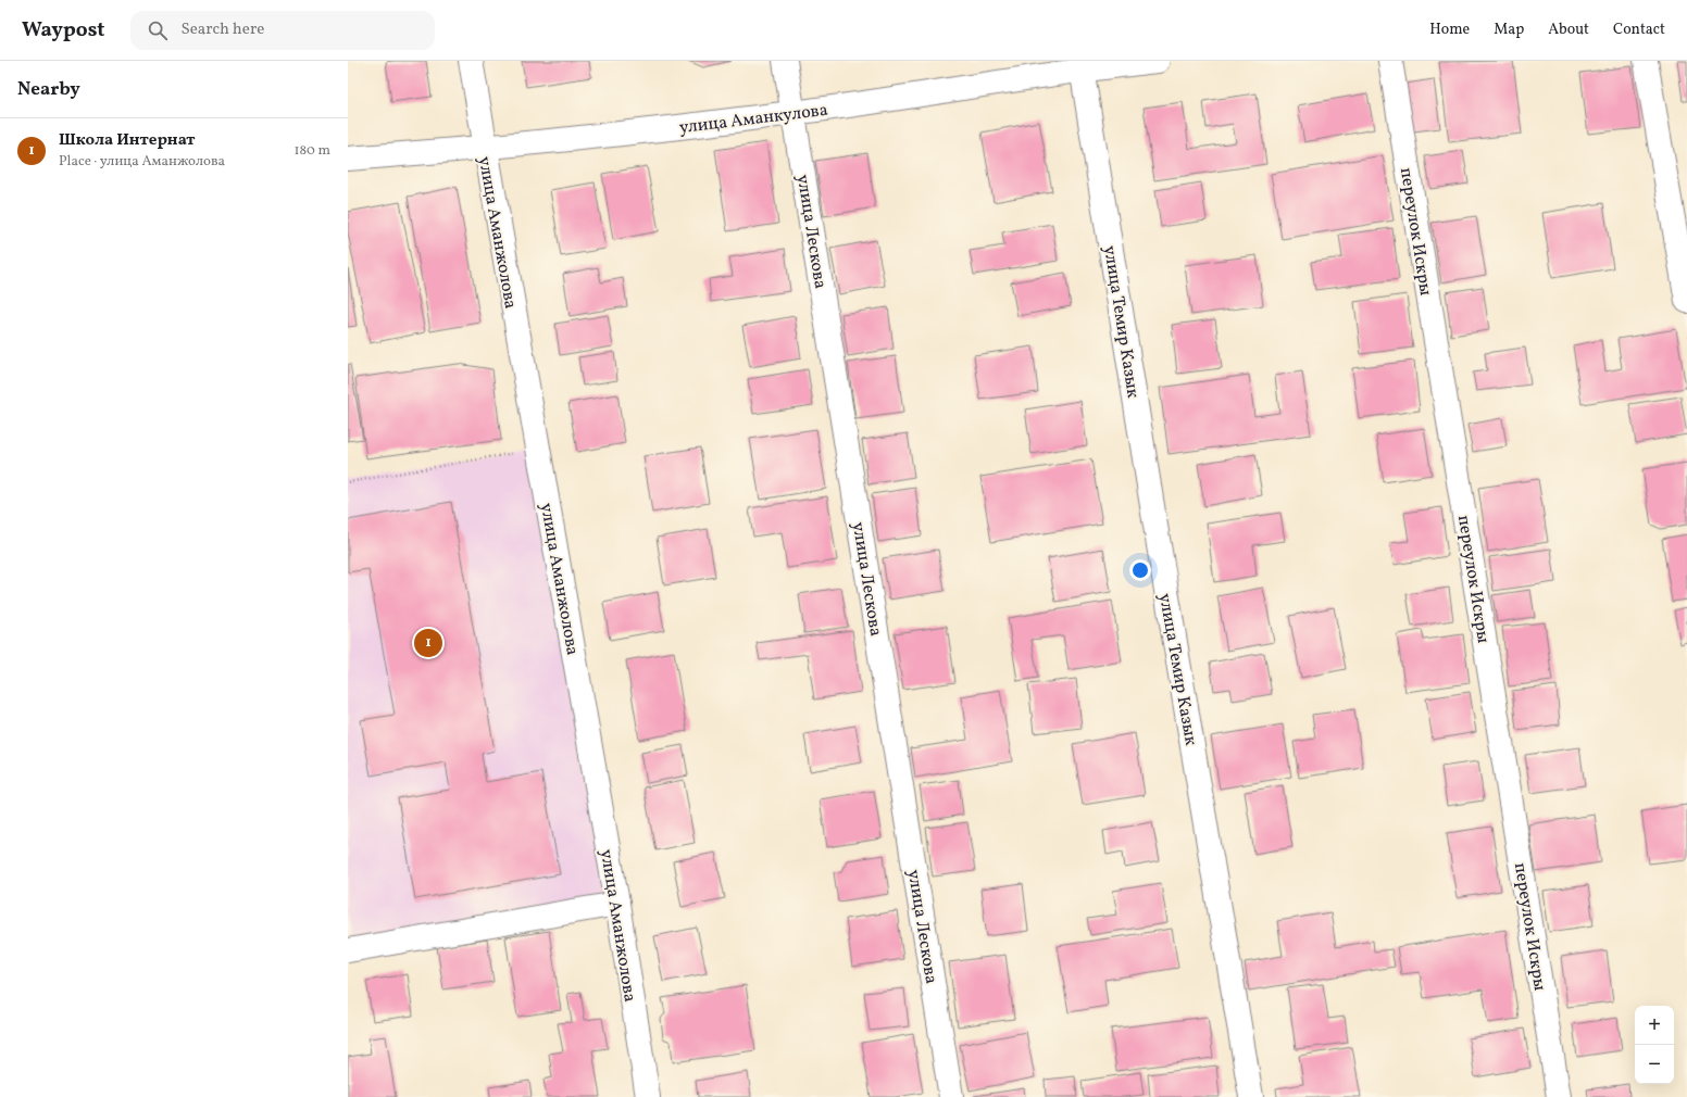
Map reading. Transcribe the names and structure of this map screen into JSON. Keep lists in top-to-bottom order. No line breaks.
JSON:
{"streets":{"street":["улица Аманкулова","улица Лескова","переулок Искры","улица Аманжолова","улица Темир Казык"]},"crossings":[["улица Аманкулова","улица Лескова"],["улица Аманкулова","улица Аманжолова"],["улица Аманкулова","улица Темир Казык"]],"page":{"header":"Waypost","search":"Search here","nav":["Home","Map","About","Contact"],"heading":"Nearby","list":[{"mark":"1","name":"Школа Интернат","note":"Place · улица Аманжолова","value":"180 m"}],"pins":"1","map_buttons":["+","−"]}}
